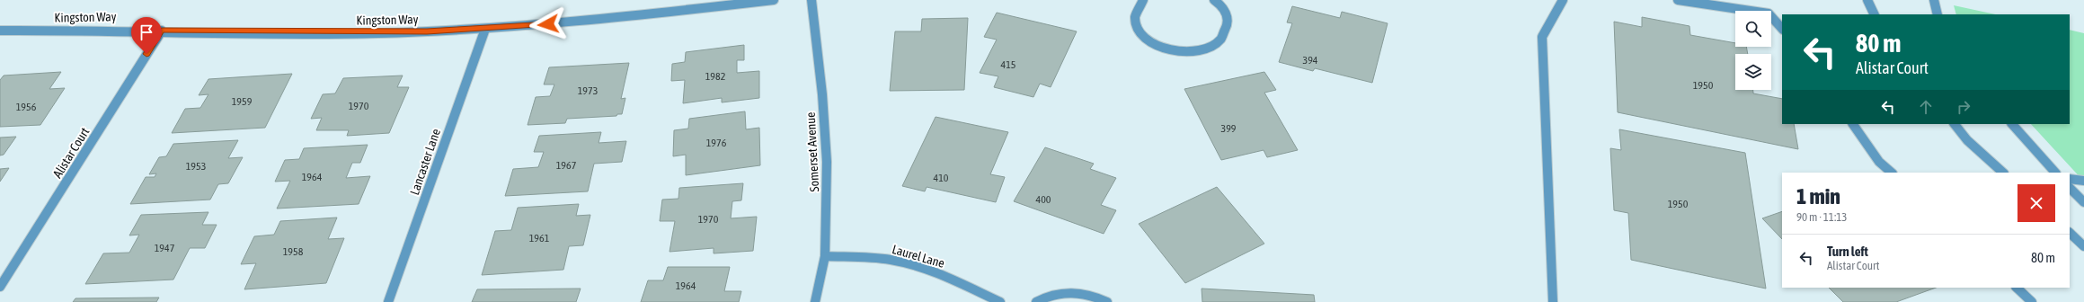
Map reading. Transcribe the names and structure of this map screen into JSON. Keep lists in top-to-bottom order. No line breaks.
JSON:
{"streets":{"street":["Kingston Way","Somerset Avenue","Alistar Court","Lancaster Lane","Laurel Lane"]},"crossings":[["Kingston Way","Alistar Court"],["Kingston Way","Lancaster Lane"],["Somerset Avenue","Laurel Lane"]],"house_numbers":["394","415","1982","1950","1973","1959","1970","1956","399","1976","1967","1953","1964","410","400","1950","1970","1961","1947","1958","1964"],"page":{"turn":["80 m","Alistar Court"],"heading":["1 min","90 m · 11:13"],"list":[{"name":"Turn left","note":"Alistar Court","value":"80 m"}]}}
